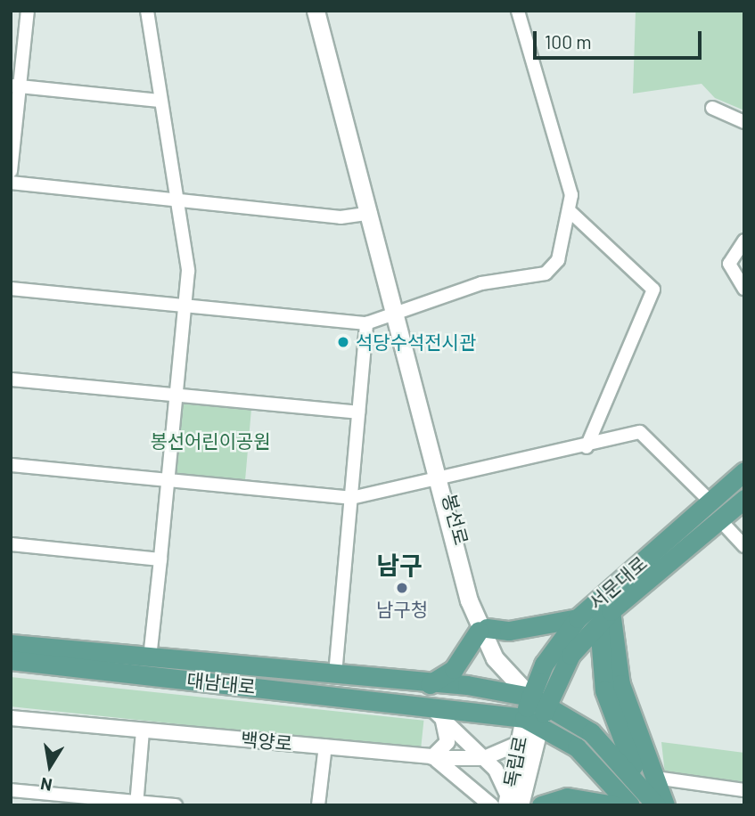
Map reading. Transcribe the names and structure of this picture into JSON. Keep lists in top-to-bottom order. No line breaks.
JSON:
{"streets":{"main road":["봉선로","서문대로","대남대로","독립로"],"street":["백양로"]},"crossings":[["봉선로","서문대로"],["봉선로","대남대로"],["서문대로","대남대로"],["서문대로","독립로"],["대남대로","독립로"],["백양로","독립로"]],"districts":["남구"],"parks":["봉선어린이공원"],"places":["석당수석전시관","남구청"],"scale_bar":"100 m","north":"bottom"}
